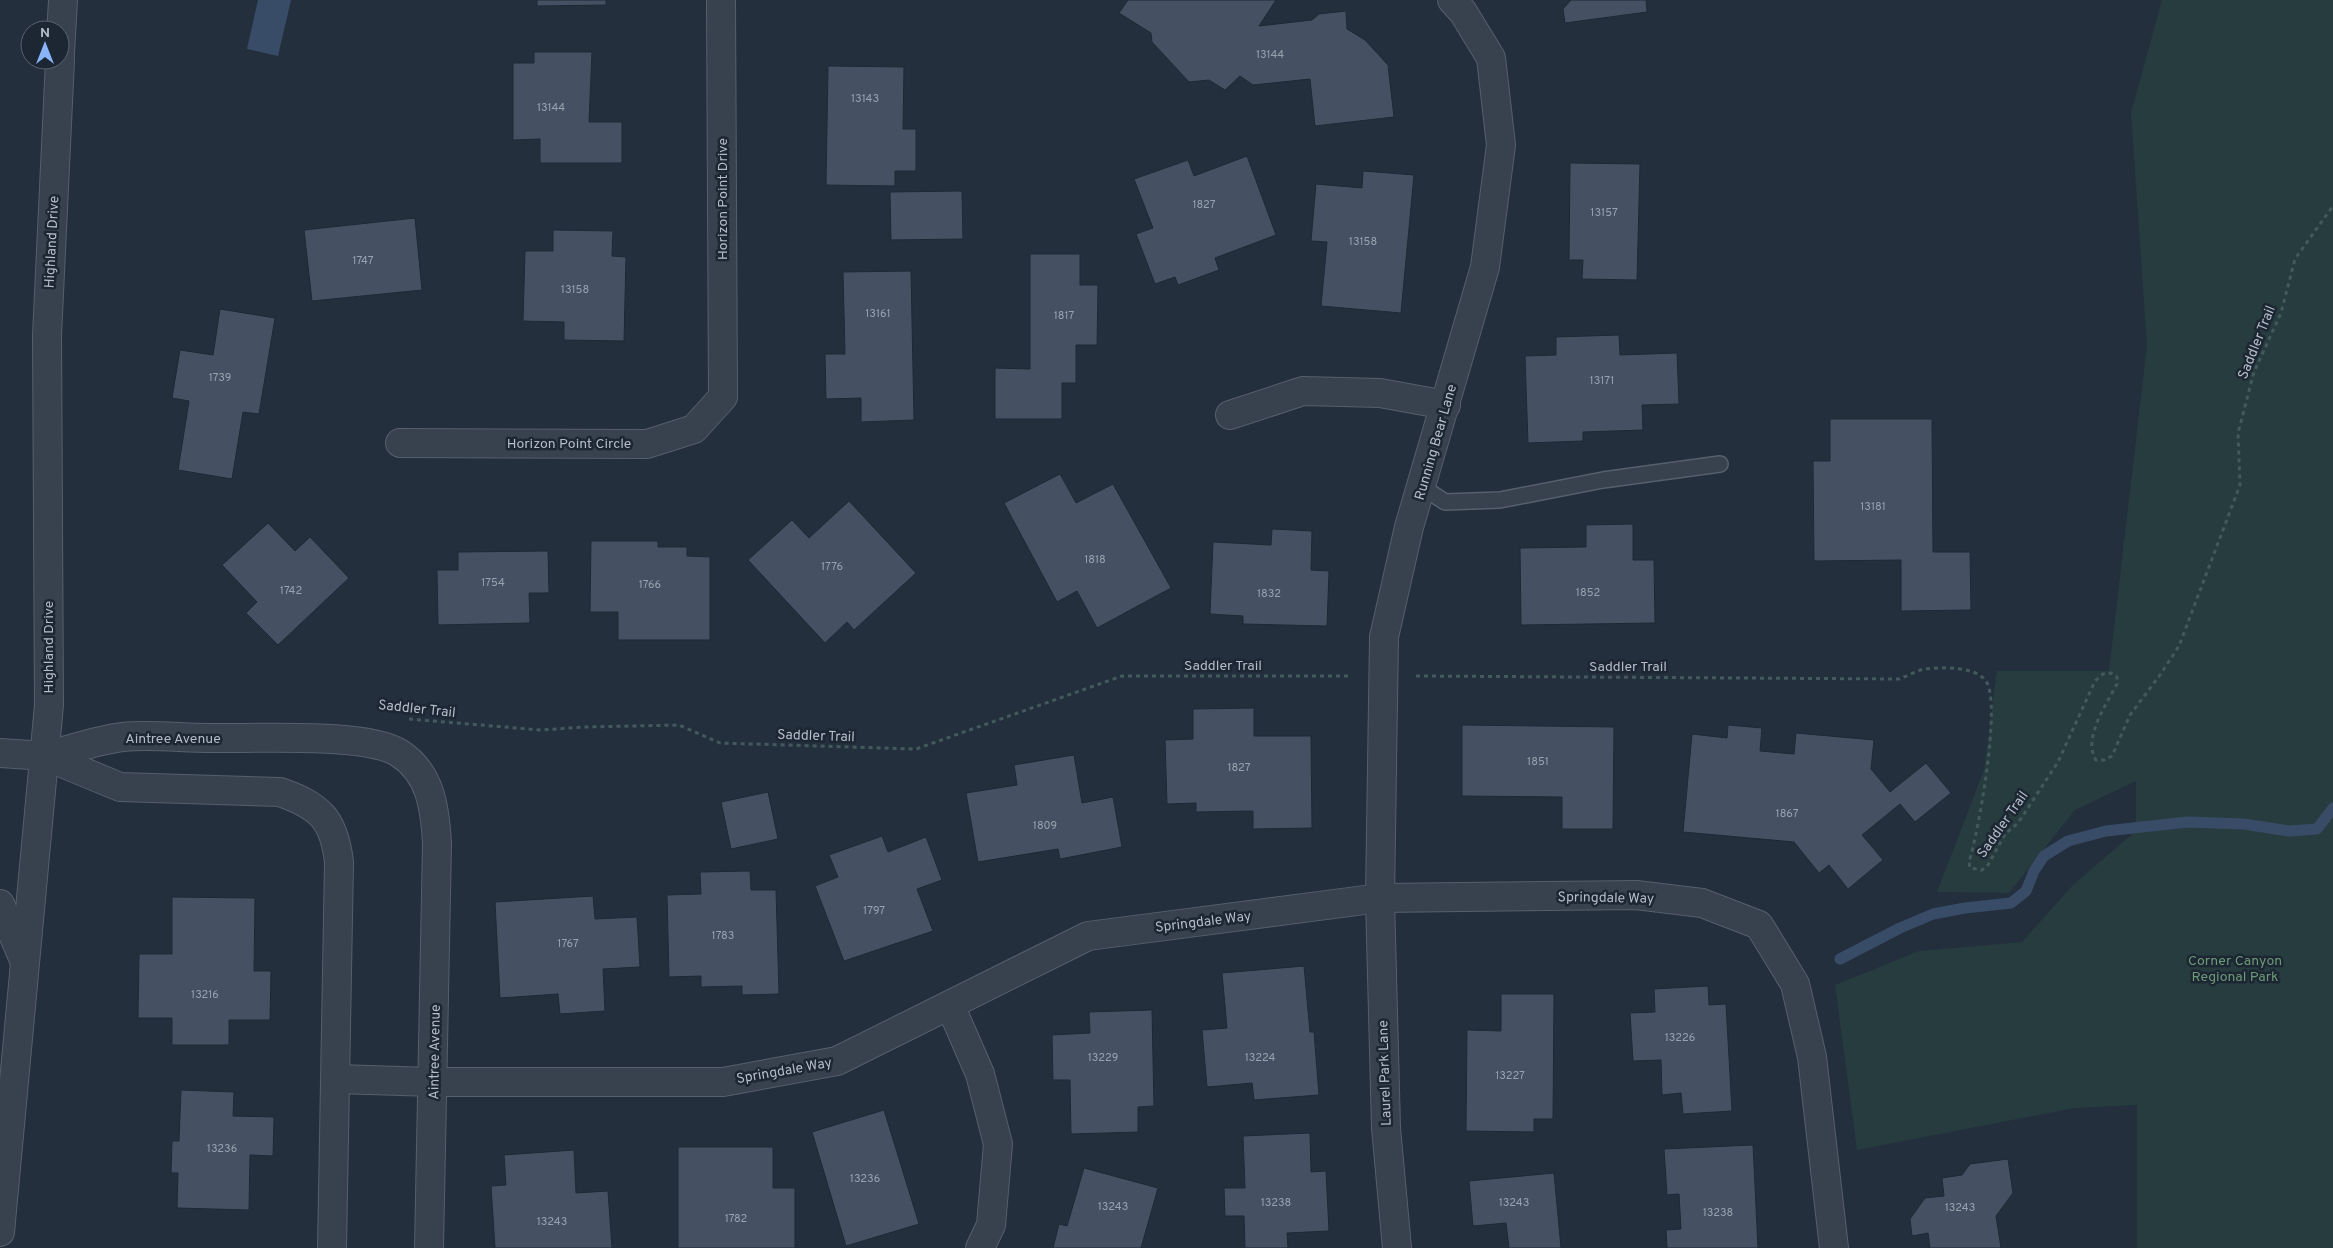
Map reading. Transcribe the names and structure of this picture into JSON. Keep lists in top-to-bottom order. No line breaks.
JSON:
{"streets":{"street":["Horizon Point Drive","Highland Drive","Running Bear Lane","Horizon Point Circle","Aintree Avenue","Springdale Way","Laurel Park Lane"],"path":["Saddler Trail"]},"crossings":[["Horizon Point Drive","Horizon Point Circle"],["Highland Drive","Aintree Avenue"],["Saddler Trail","Running Bear Lane"],["Running Bear Lane","Springdale Way"],["Running Bear Lane","Laurel Park Lane"],["Aintree Avenue","Springdale Way"],["Springdale Way","Laurel Park Lane"]],"parks":["Corner Canyon Regional Park"],"house_numbers":["13144","13143","13144","1827","13157","13158","1747","13158","13161","1817","1739","13171","13181","1818","1776","1754","1766","1742","1852","1832","1851","1827","1867","1809","1797","1783","1767","13216","13226","13229","13224","13227","13236","13236","13238","13243","13243","13243","13238","1782","13243"],"north":"top"}
